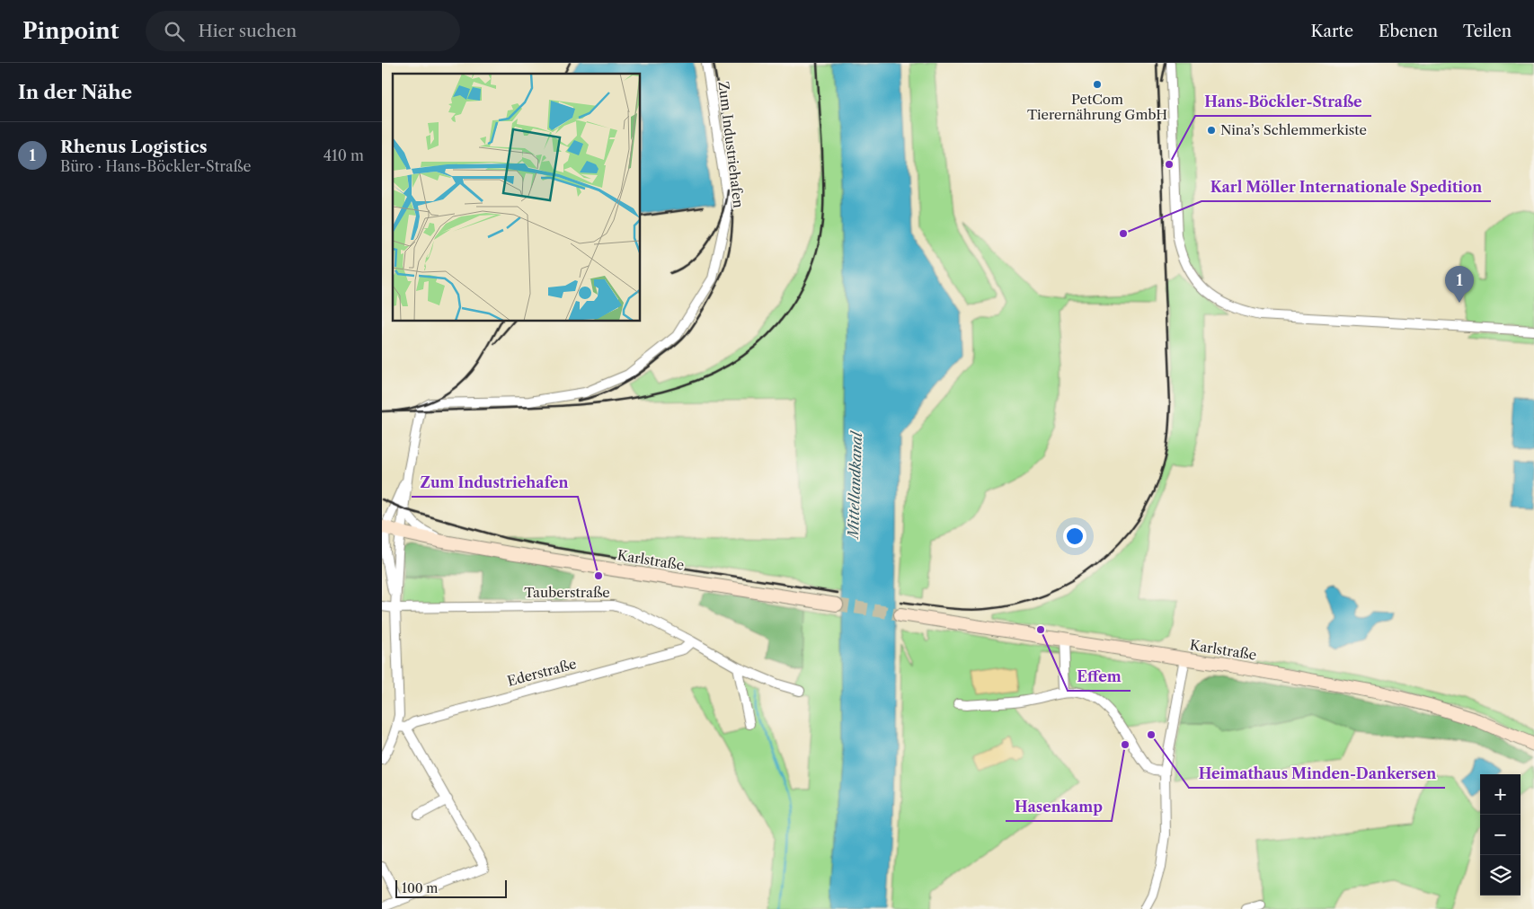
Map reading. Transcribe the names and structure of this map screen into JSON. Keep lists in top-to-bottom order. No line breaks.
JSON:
{"streets":{"street":["Zum Industriehafen","Karlstraße","Tauberstraße","Ederstraße"]},"crossings":[["Zum Industriehafen","Karlstraße"],["Zum Industriehafen","Tauberstraße"],["Tauberstraße","Ederstraße"]],"water":["Mittellandkanal"],"places":["PetCom Tierernährung GmbH","Nina’s Schlemmerkiste","Hans-Böckler-Straße","Karl Möller Internationale Spedition","Zum Industriehafen","Effem","Heimathaus Minden-Dankersen","Hasenkamp"],"scale_bar":"100 m","page":{"header":"Pinpoint","search":"Hier suchen","nav":["Karte","Ebenen","Teilen"],"heading":"In der Nähe","list":[{"mark":"1","name":"Rhenus Logistics","note":"Büro · Hans-Böckler-Straße","value":"410 m"}],"pins":"1","map_buttons":["+","−"],"scale":"100 m"}}
